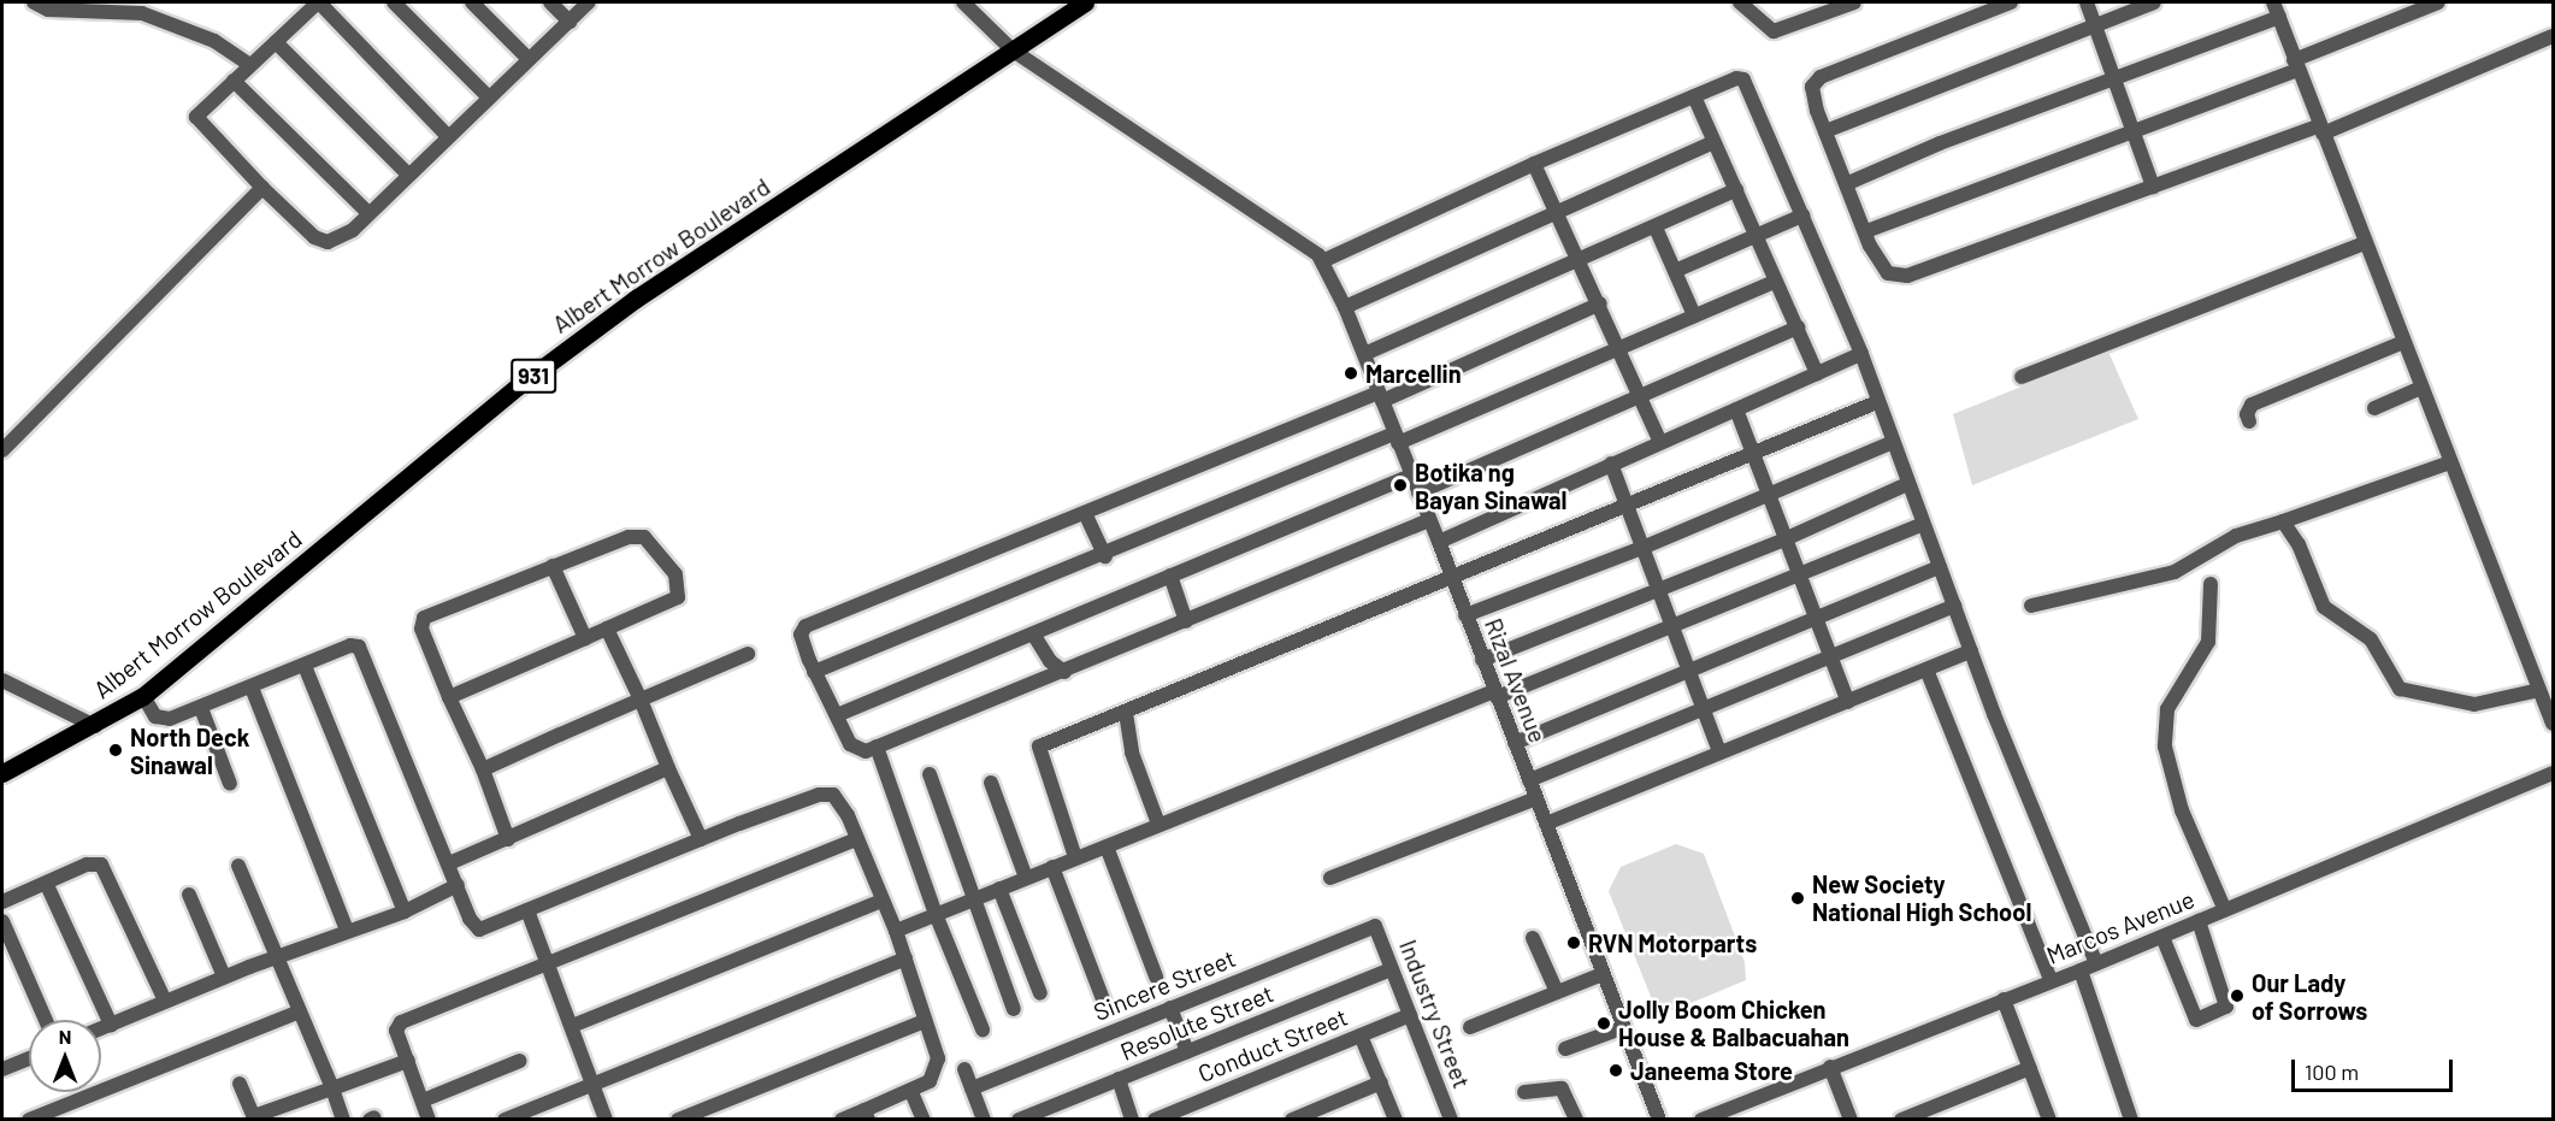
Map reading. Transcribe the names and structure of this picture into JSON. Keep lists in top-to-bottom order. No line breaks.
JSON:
{"streets":{"main road":["Albert Morrow Boulevard","931"],"street":["Rizal Avenue","Marcos Avenue","Sincere Street","Industry Street","Resolute Street","Conduct Street"]},"crossings":[["Albert Morrow Boulevard","Rizal Avenue"],["Sincere Street","Industry Street"],["Industry Street","Resolute Street"],["Industry Street","Conduct Street"]],"places":["Marcellin","Botika ng Bayan Sinawal","North Deck Sinawal","New Society National High School","RVN Motorparts","Our Lady of Sorrows","Jolly Boom Chicken House & Balbacuahan","Janeema Store"],"scale_bar":"100 m","north":"top"}
